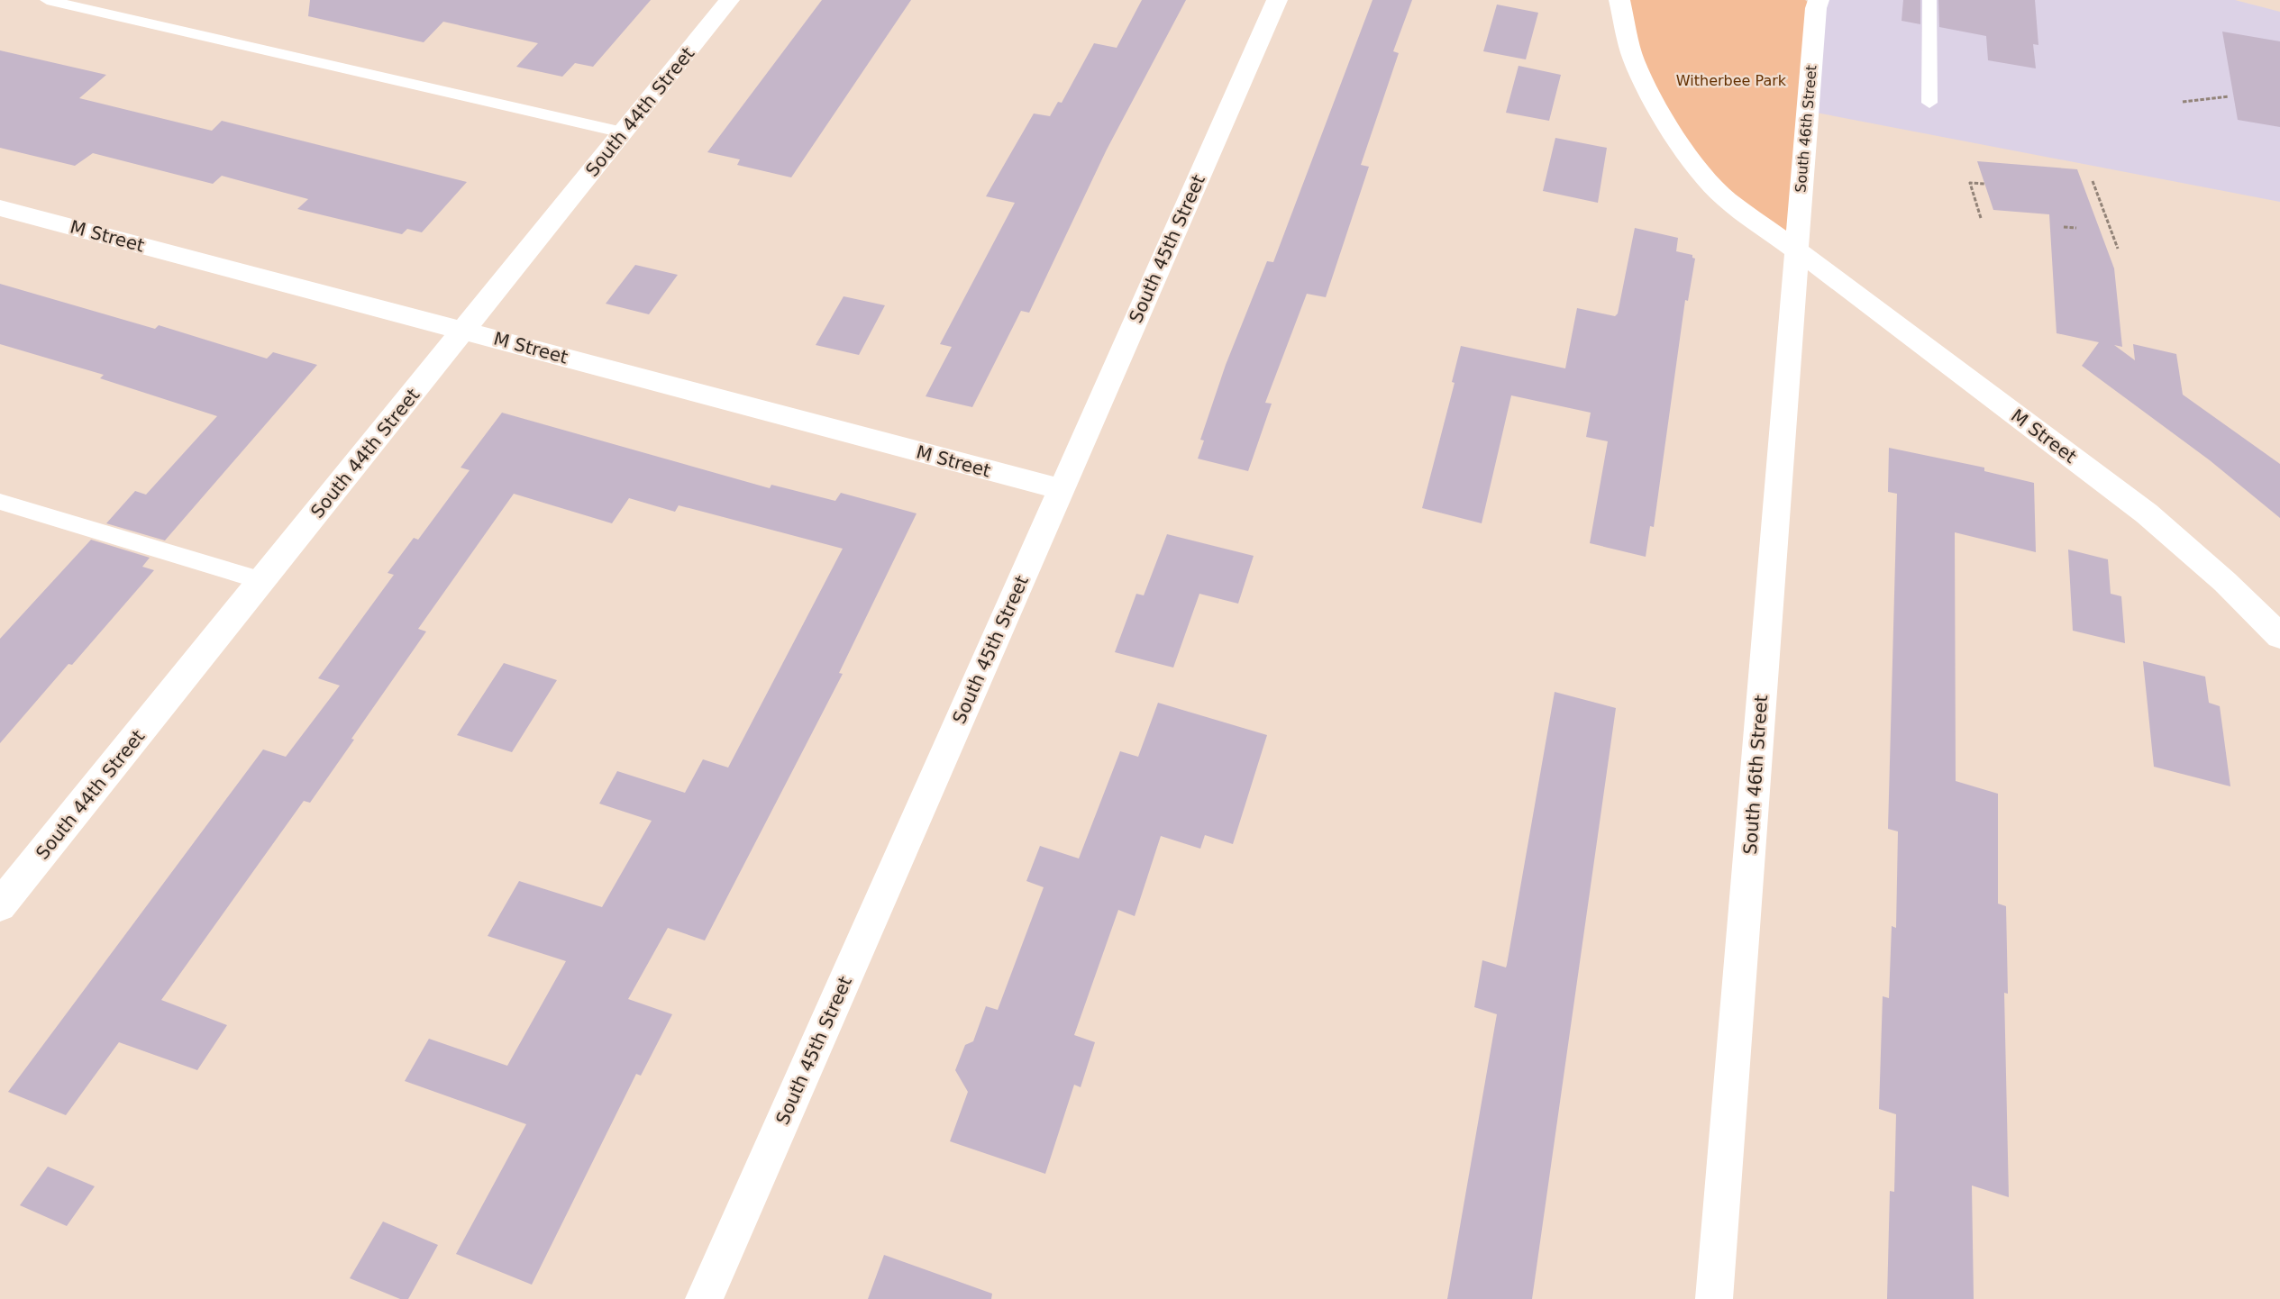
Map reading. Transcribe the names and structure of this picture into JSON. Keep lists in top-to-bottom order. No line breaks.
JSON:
{"streets":{"street":["South 44th Street","South 46th Street","M Street","South 45th Street"]},"crossings":[["South 44th Street","M Street"],["South 46th Street","M Street"],["M Street","South 45th Street"]],"parks":["Witherbee Park"]}
